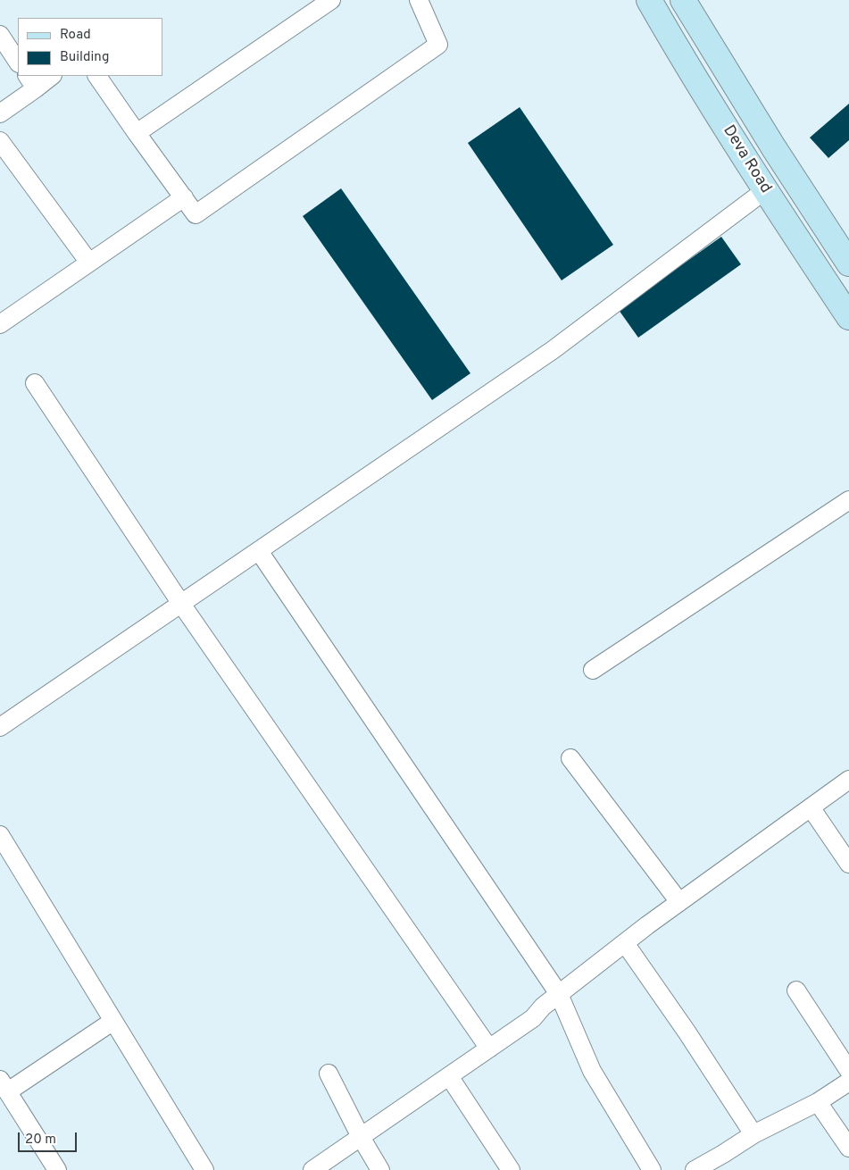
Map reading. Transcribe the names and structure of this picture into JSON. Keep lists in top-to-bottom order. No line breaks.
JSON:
{"streets":{"main road":["Deva Road"]},"legend":["Road","Building"],"scale_bar":"20 m"}
